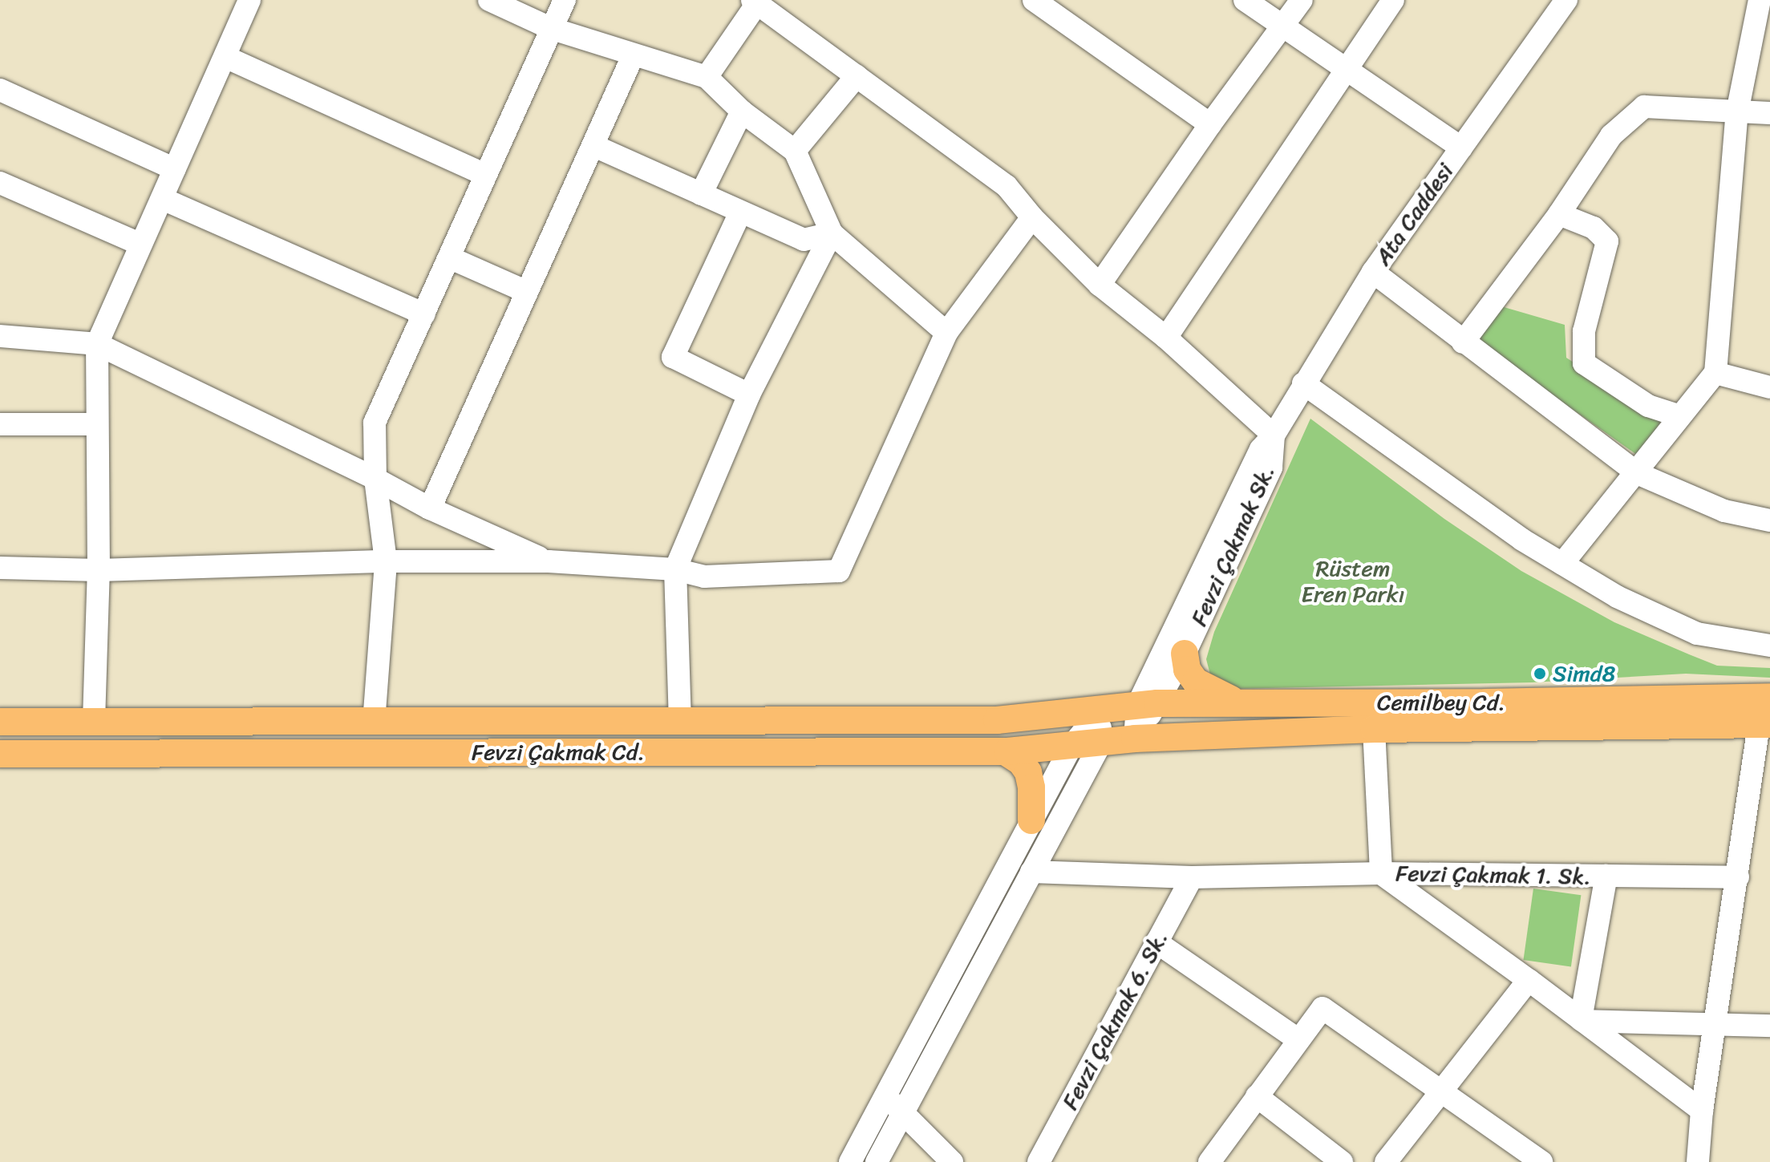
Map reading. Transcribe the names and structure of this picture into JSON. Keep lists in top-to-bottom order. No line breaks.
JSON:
{"streets":{"main road":["Cemilbey Cd.","Fevzi Çakmak Cd."],"street":["Ata Caddesi","Fevzi Çakmak Sk.","Fevzi Çakmak 1. Sk.","Fevzi Çakmak 6. Sk."]},"crossings":[["Ata Caddesi","Fevzi Çakmak Sk."],["Ata Caddesi","Cemilbey Cd."],["Ata Caddesi","Fevzi Çakmak Cd."],["Fevzi Çakmak Sk.","Cemilbey Cd."],["Fevzi Çakmak Sk.","Fevzi Çakmak Cd."],["Cemilbey Cd.","Fevzi Çakmak Cd."],["Fevzi Çakmak 1. Sk.","Fevzi Çakmak 6. Sk."]],"parks":["Rüstem Eren Parkı"],"places":["Simd8"]}
